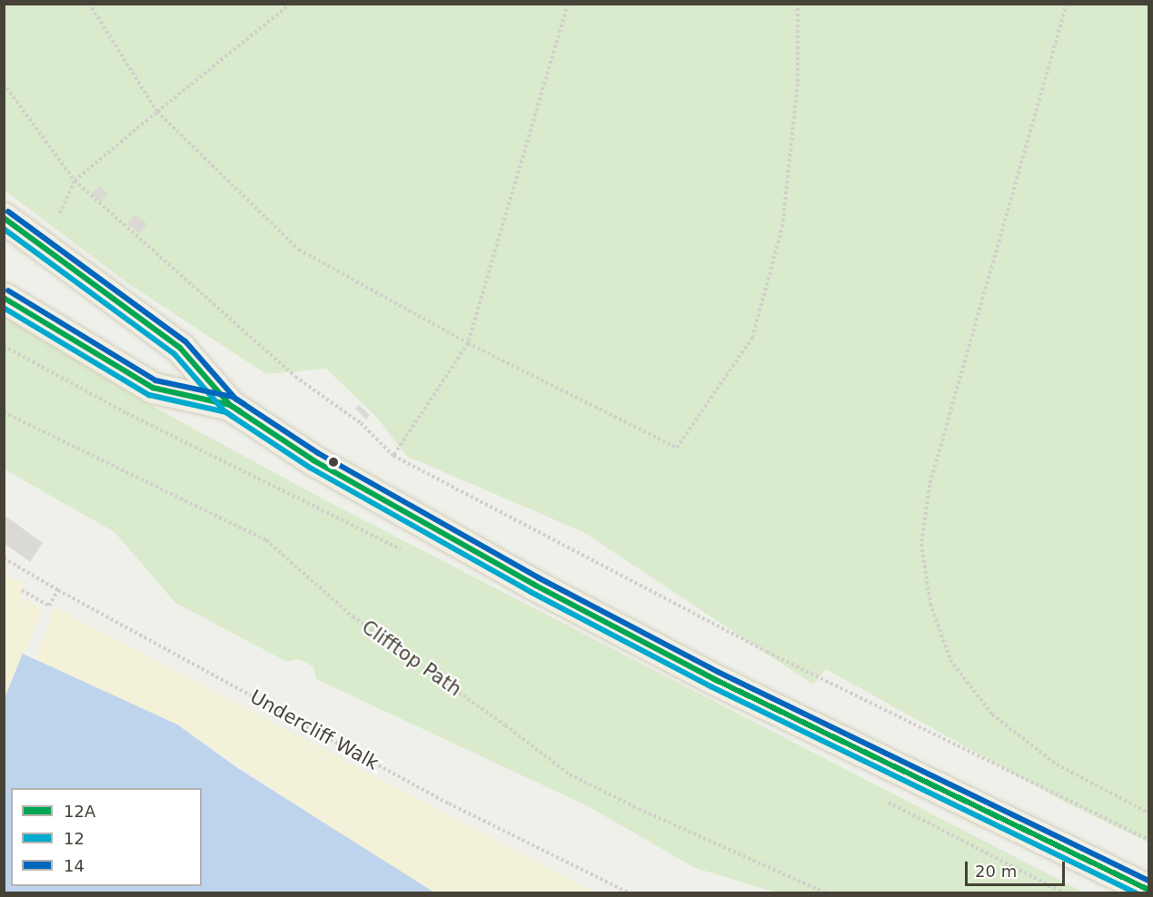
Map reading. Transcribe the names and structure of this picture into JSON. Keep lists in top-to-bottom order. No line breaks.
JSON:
{"streets":{"path":["Clifftop Path","Undercliff Walk"]},"lines":["transit line 14","transit line 12A","transit line 12"],"legend":["12A","12","14"],"scale_bar":"20 m"}
